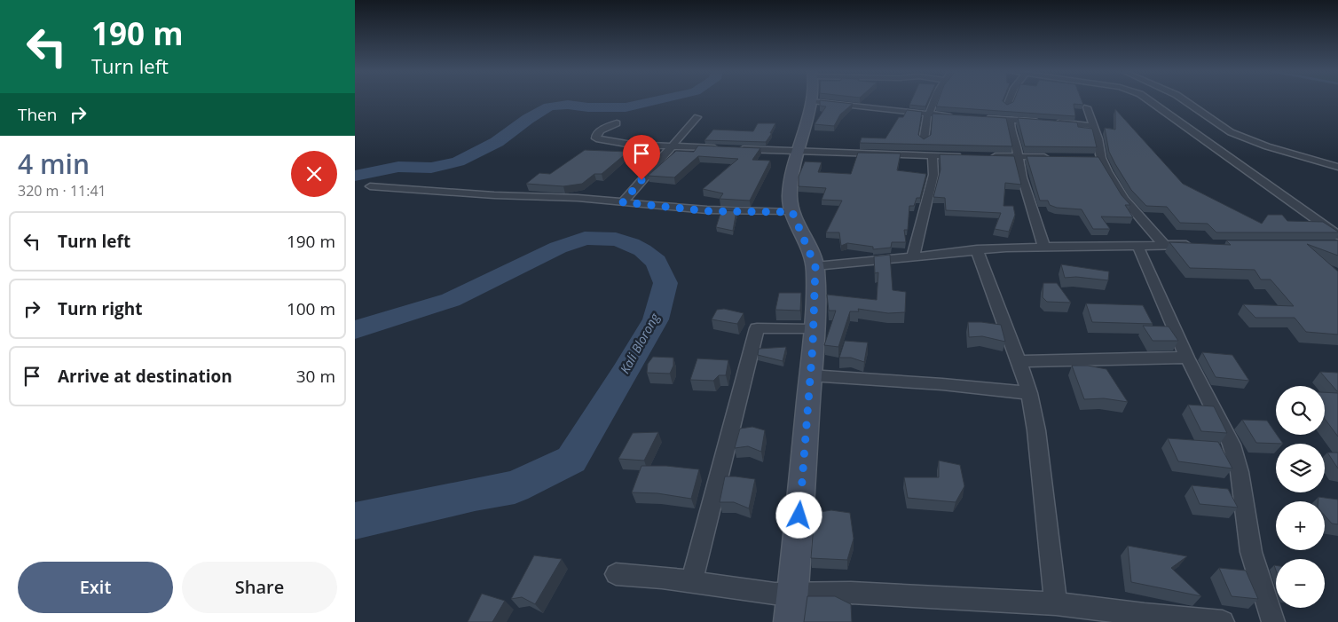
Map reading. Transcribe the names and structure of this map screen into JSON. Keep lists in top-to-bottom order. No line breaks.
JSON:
{"water":["Kali Blorong"],"page":{"turn":["190 m","Turn left"],"then":"Then","heading":["4 min","320 m · 11:41"],"list":[{"name":"Turn left","value":"190 m"},{"name":"Turn right","value":"100 m"},{"name":"Arrive at destination","value":"30 m"}],"map_buttons":["+","−"],"buttons":["Exit","Share"]}}
